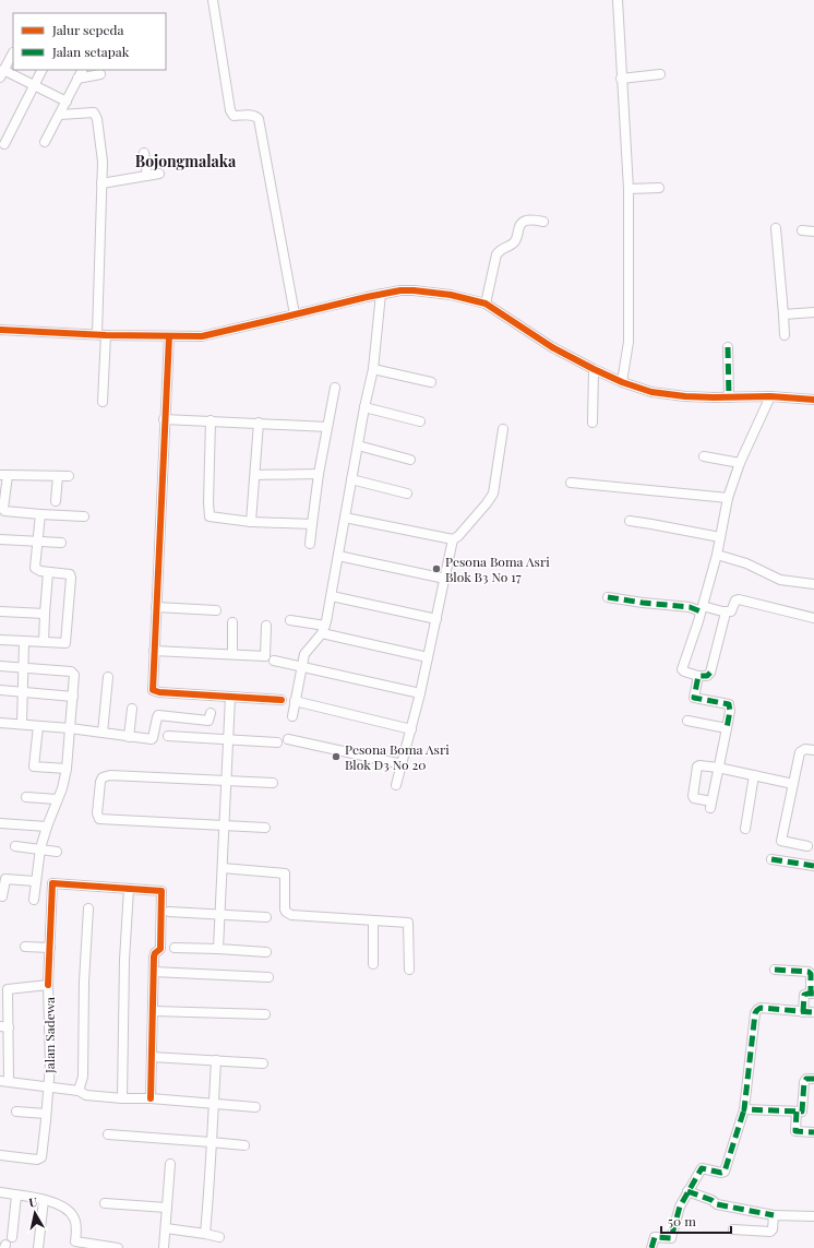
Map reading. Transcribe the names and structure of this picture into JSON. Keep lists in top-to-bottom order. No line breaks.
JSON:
{"streets":{"street":["Jalan Sadewa"]},"districts":["Bojongmalaka"],"places":["Pesona Boma Asri Blok B3 No 17","Pesona Boma Asri Blok D3 No 20"],"legend":["Jalur sepeda","Jalan setapak"],"scale_bar":"50 m","north":"top"}
